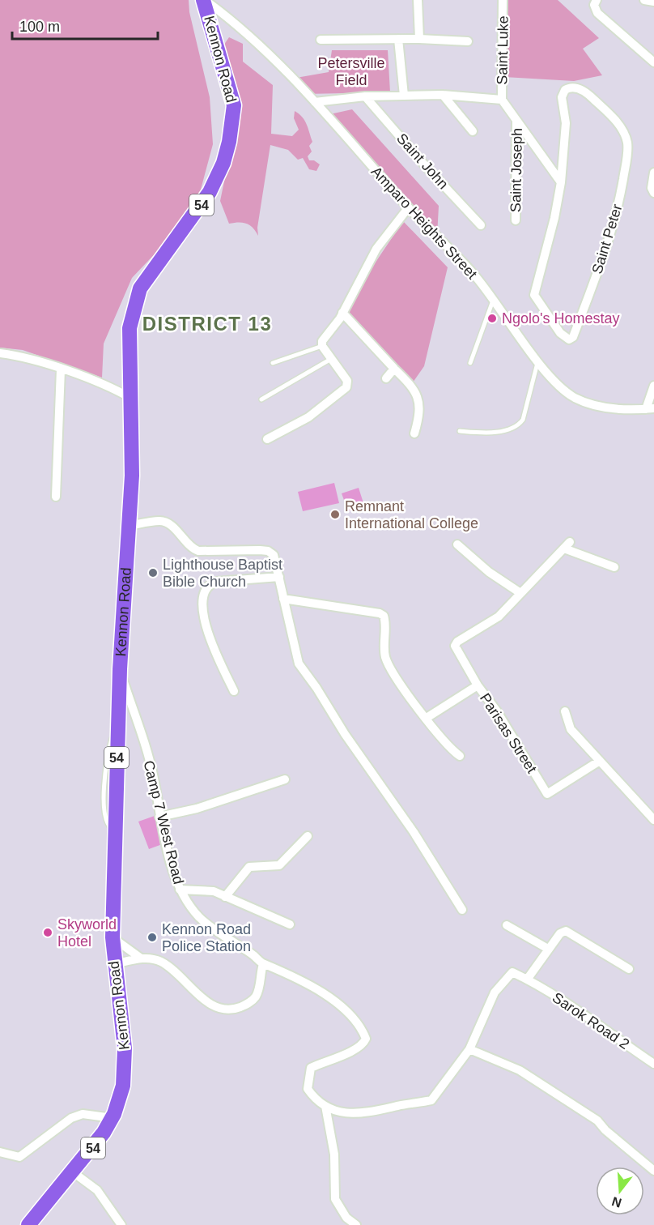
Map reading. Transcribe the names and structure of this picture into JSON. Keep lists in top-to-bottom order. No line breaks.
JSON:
{"streets":{"highway":["Kennon Road","54"],"street":["Saint Luke","Saint John","Saint Joseph","Amparo Heights Street","Saint Peter","Parisas Street","Camp 7 West Road","Sarok Road 2"]},"crossings":[["Kennon Road","Amparo Heights Street"],["Kennon Road","Camp 7 West Road"],["Camp 7 West Road","Sarok Road 2"]],"districts":["DISTRICT 13"],"parks":["Petersville Field"],"places":["Ngolo's Homestay","Remnant International College","Lighthouse Baptist Bible Church","Skyworld Hotel","Kennon Road Police Station"],"scale_bar":"100 m","north":"bottom"}
